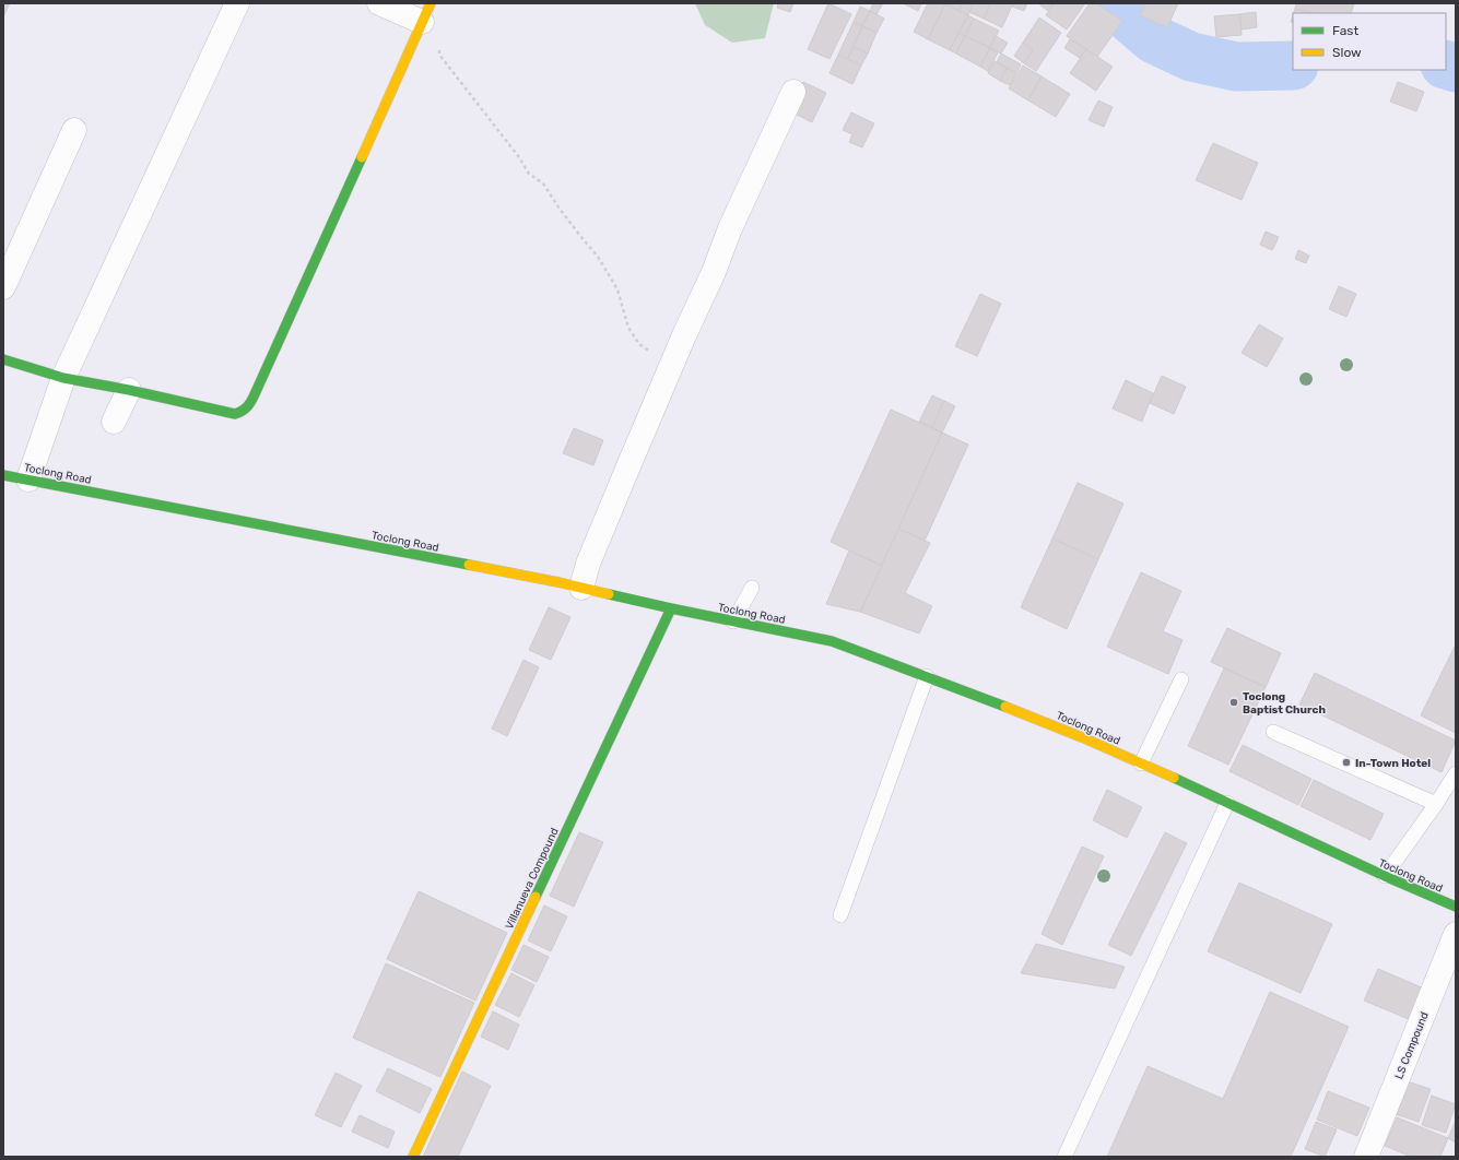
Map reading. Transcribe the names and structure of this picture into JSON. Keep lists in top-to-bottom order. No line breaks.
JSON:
{"streets":{"street":["Toclong Road","Villanueva Compound","LS Compound"]},"crossings":[["Toclong Road","Villanueva Compound"]],"places":["Toclong Baptist Church","In-Town Hotel"],"legend":["Fast","Slow"]}
